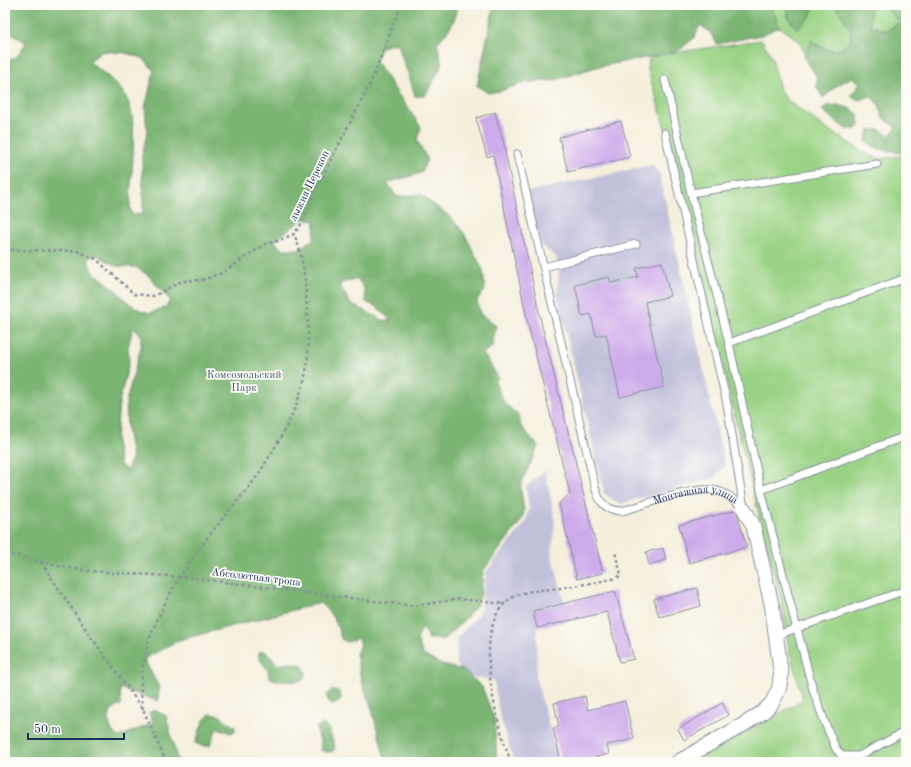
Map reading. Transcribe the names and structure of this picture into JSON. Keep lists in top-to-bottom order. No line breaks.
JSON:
{"streets":{"street":["Монтажная улица"],"path":["лыжня Перекоп","Абсолютная тропа"]},"parks":["Комсомольский Парк"],"scale_bar":"50 m"}
